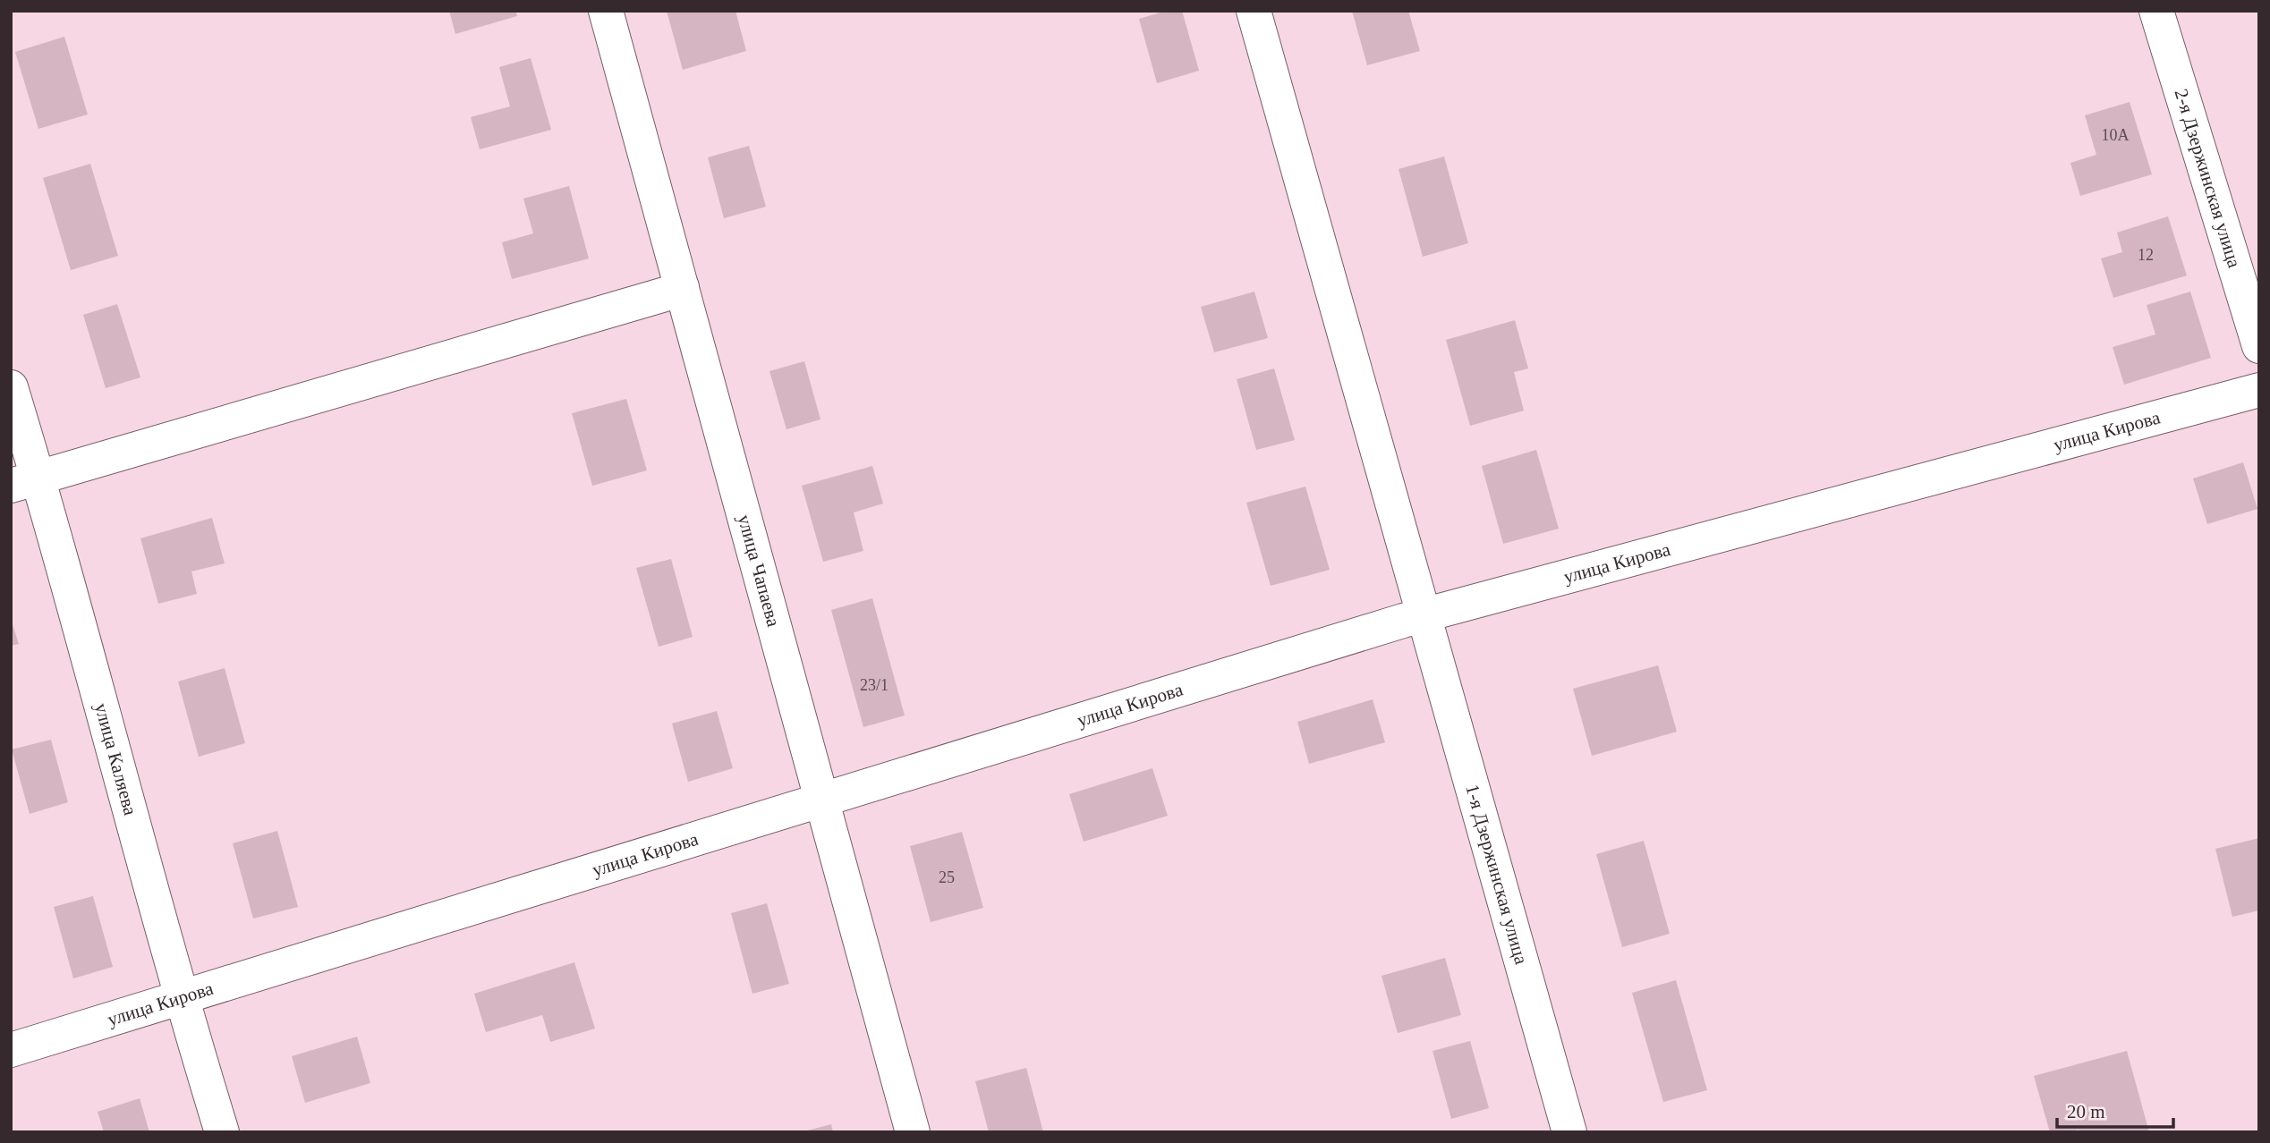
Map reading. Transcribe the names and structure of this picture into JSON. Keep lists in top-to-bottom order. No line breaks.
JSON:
{"streets":{"street":["2-я Дзержинская улица","улица Кирова","улица Чапаева","улица Каляева","1-я Дзержинская улица"]},"crossings":[["улица Кирова","улица Чапаева"],["улица Кирова","улица Каляева"],["улица Кирова","1-я Дзержинская улица"]],"house_numbers":["10А","12","23/1","25"],"scale_bar":"20 m"}
